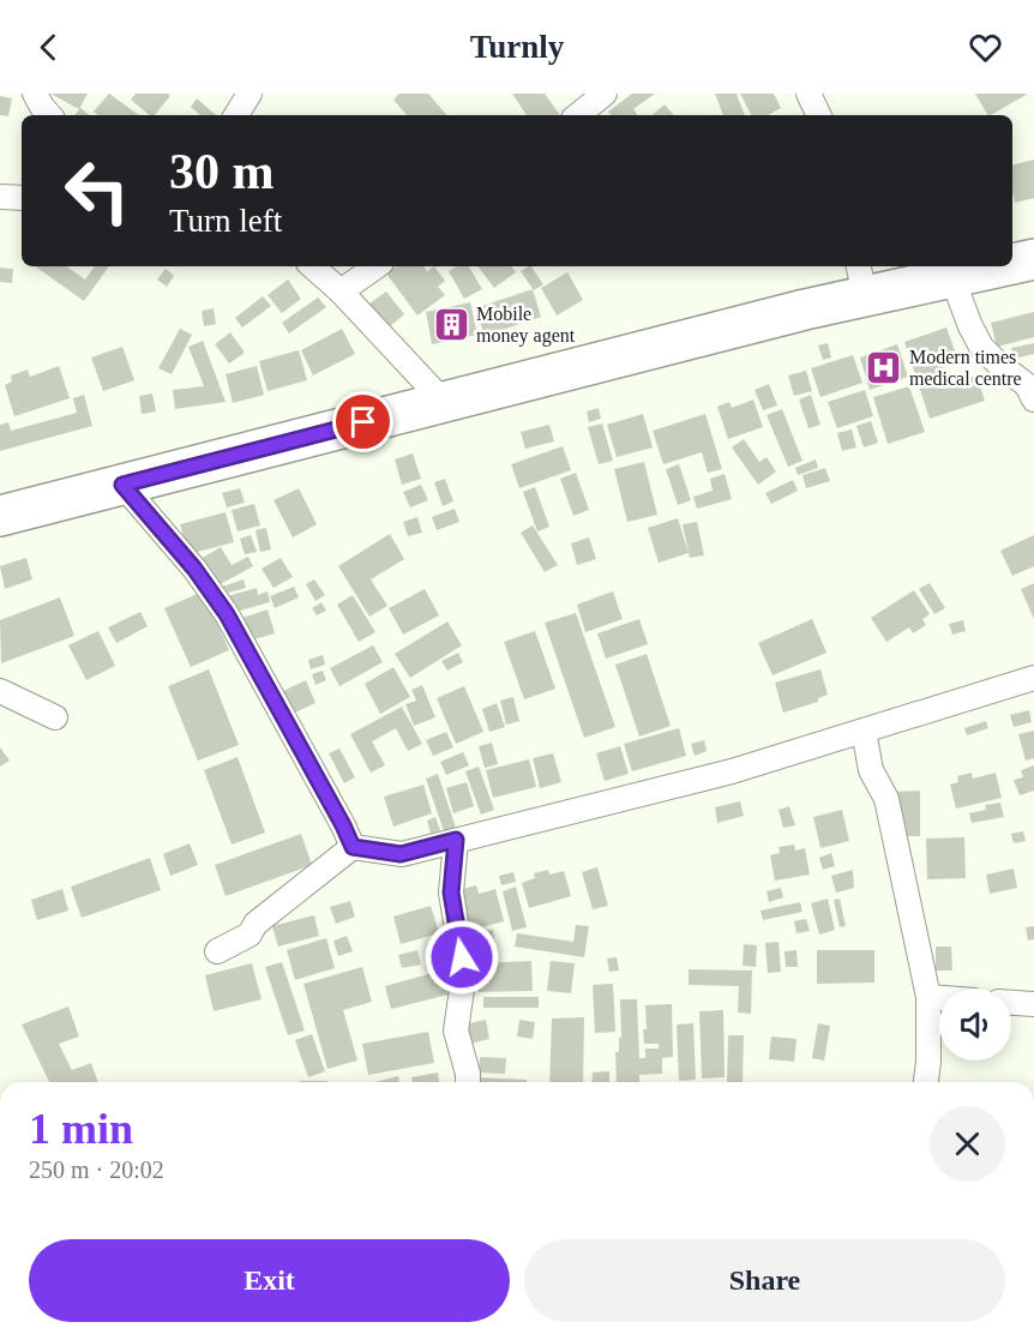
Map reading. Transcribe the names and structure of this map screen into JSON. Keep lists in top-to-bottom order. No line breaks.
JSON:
{"places":{"building":["Mobile money agent"],"hospital":["Modern times medical centre"]},"page":{"header":"Turnly","turn":["30 m","Turn left"],"heading":["1 min","250 m · 20:02"],"buttons":["Exit","Share"]}}
